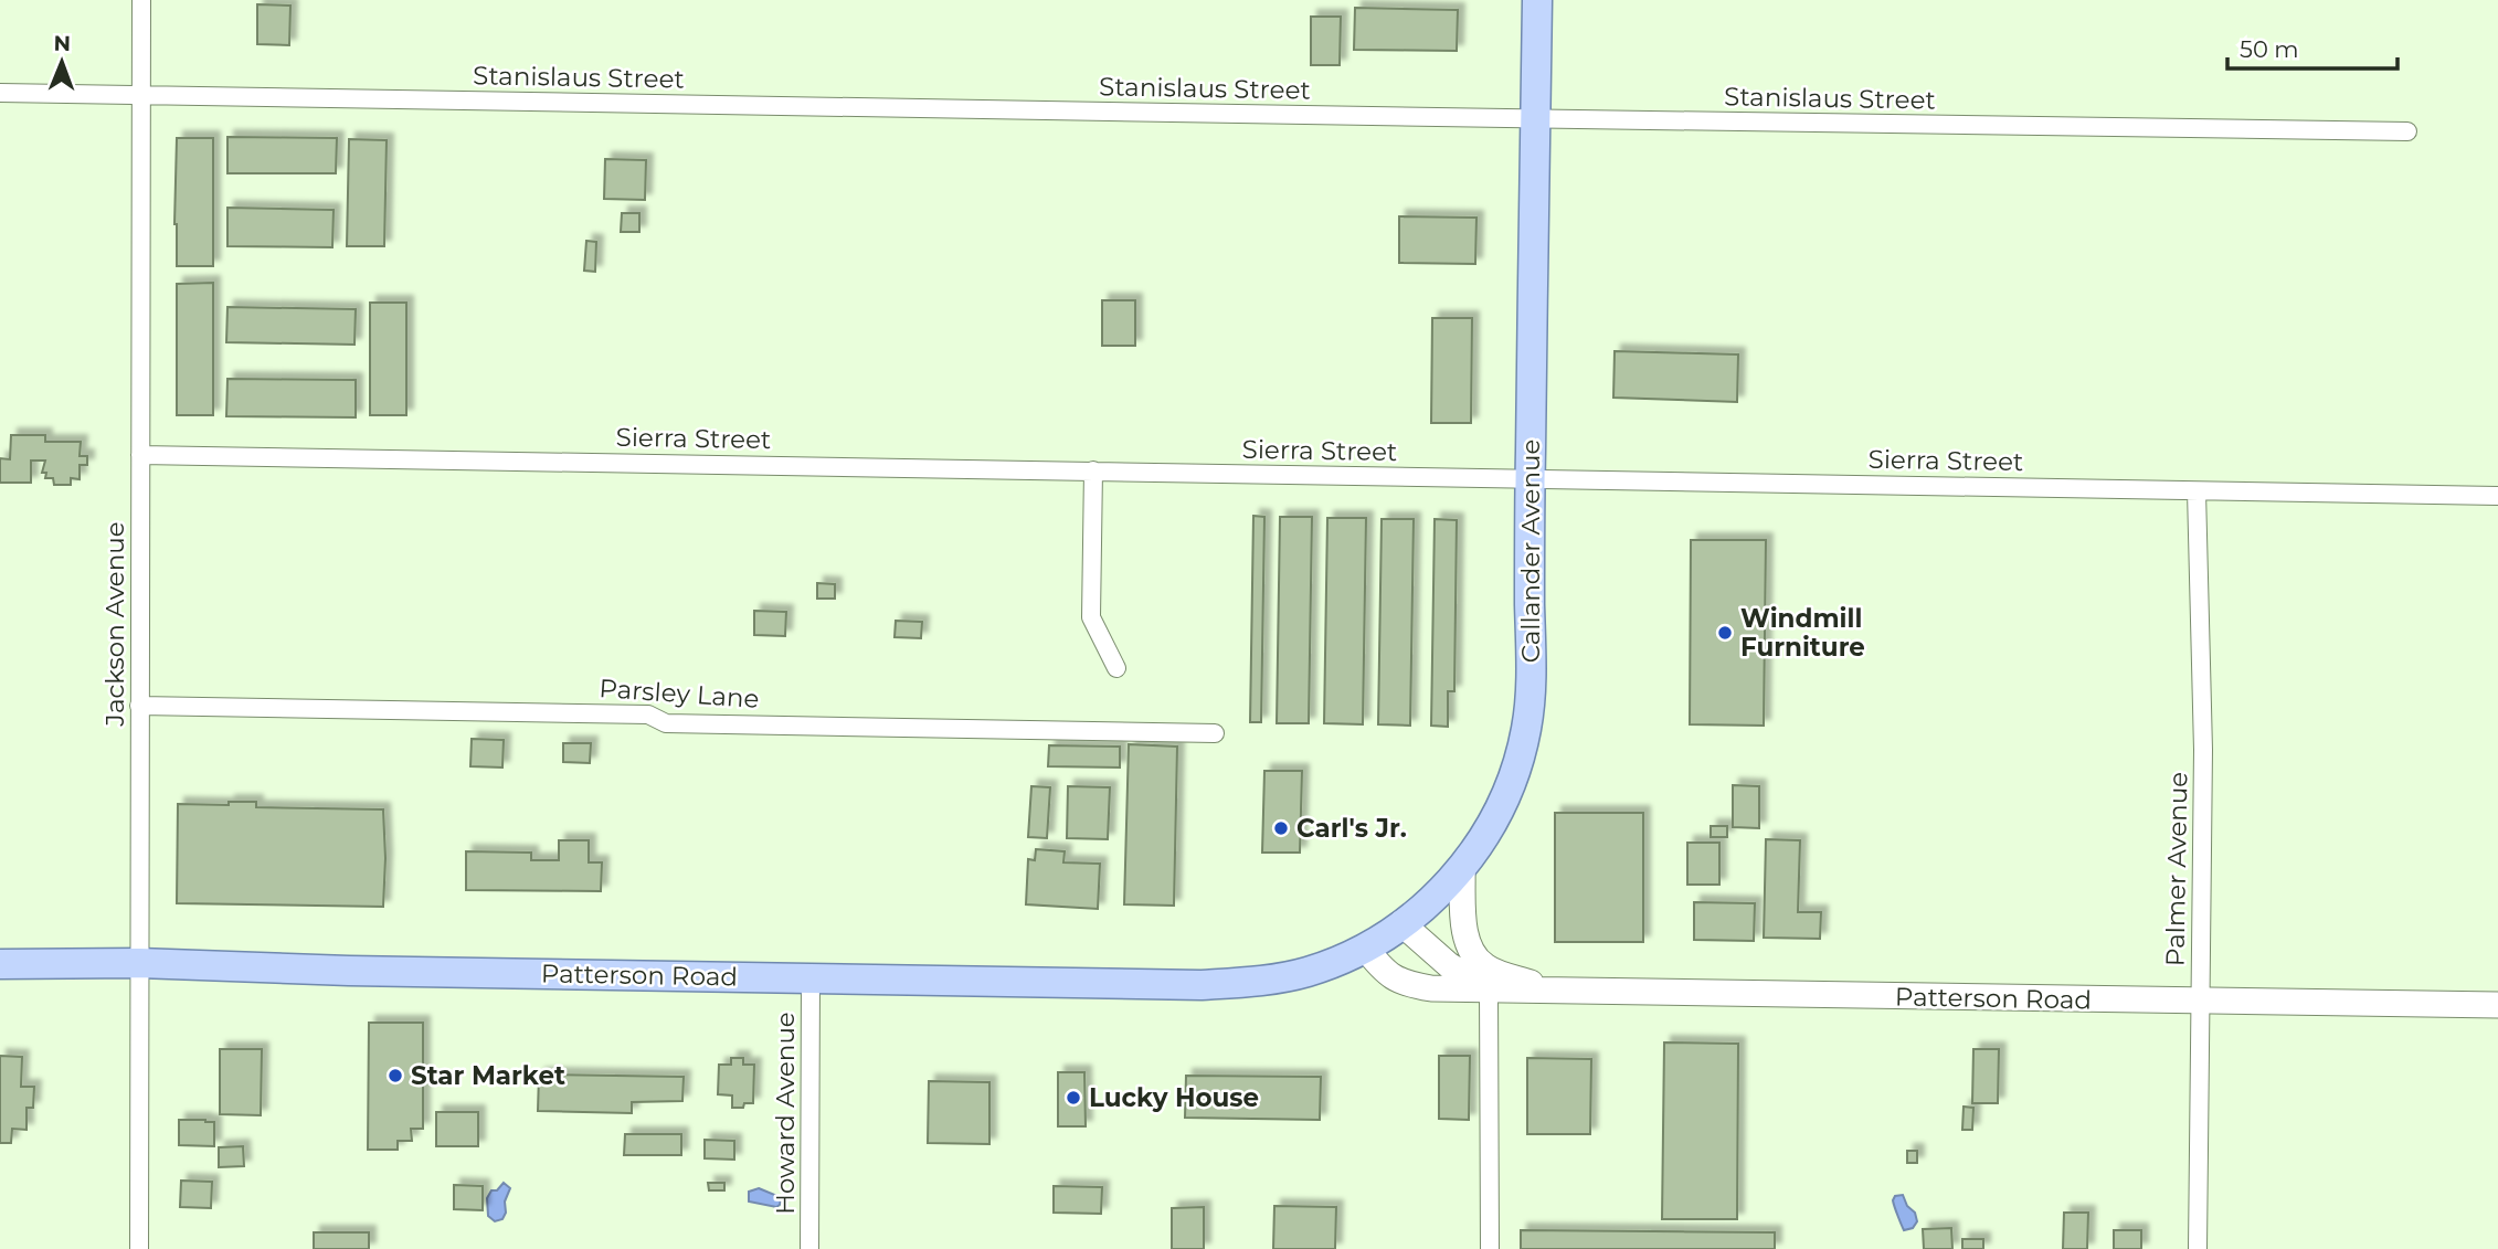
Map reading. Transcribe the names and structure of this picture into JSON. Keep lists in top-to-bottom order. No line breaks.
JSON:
{"streets":{"main road":["Callander Avenue","Patterson Road"],"street":["Stanislaus Street","Sierra Street","Jackson Avenue","Parsley Lane","Palmer Avenue","Howard Avenue"]},"crossings":[["Stanislaus Street","Callander Avenue"],["Stanislaus Street","Jackson Avenue"],["Sierra Street","Callander Avenue"],["Sierra Street","Jackson Avenue"],["Sierra Street","Palmer Avenue"],["Callander Avenue","Patterson Road"],["Jackson Avenue","Parsley Lane"],["Jackson Avenue","Patterson Road"],["Palmer Avenue","Patterson Road"],["Patterson Road","Howard Avenue"]],"places":["Windmill Furniture","Carl's Jr.","Star Market","Lucky House"],"scale_bar":"50 m","north":"top"}
